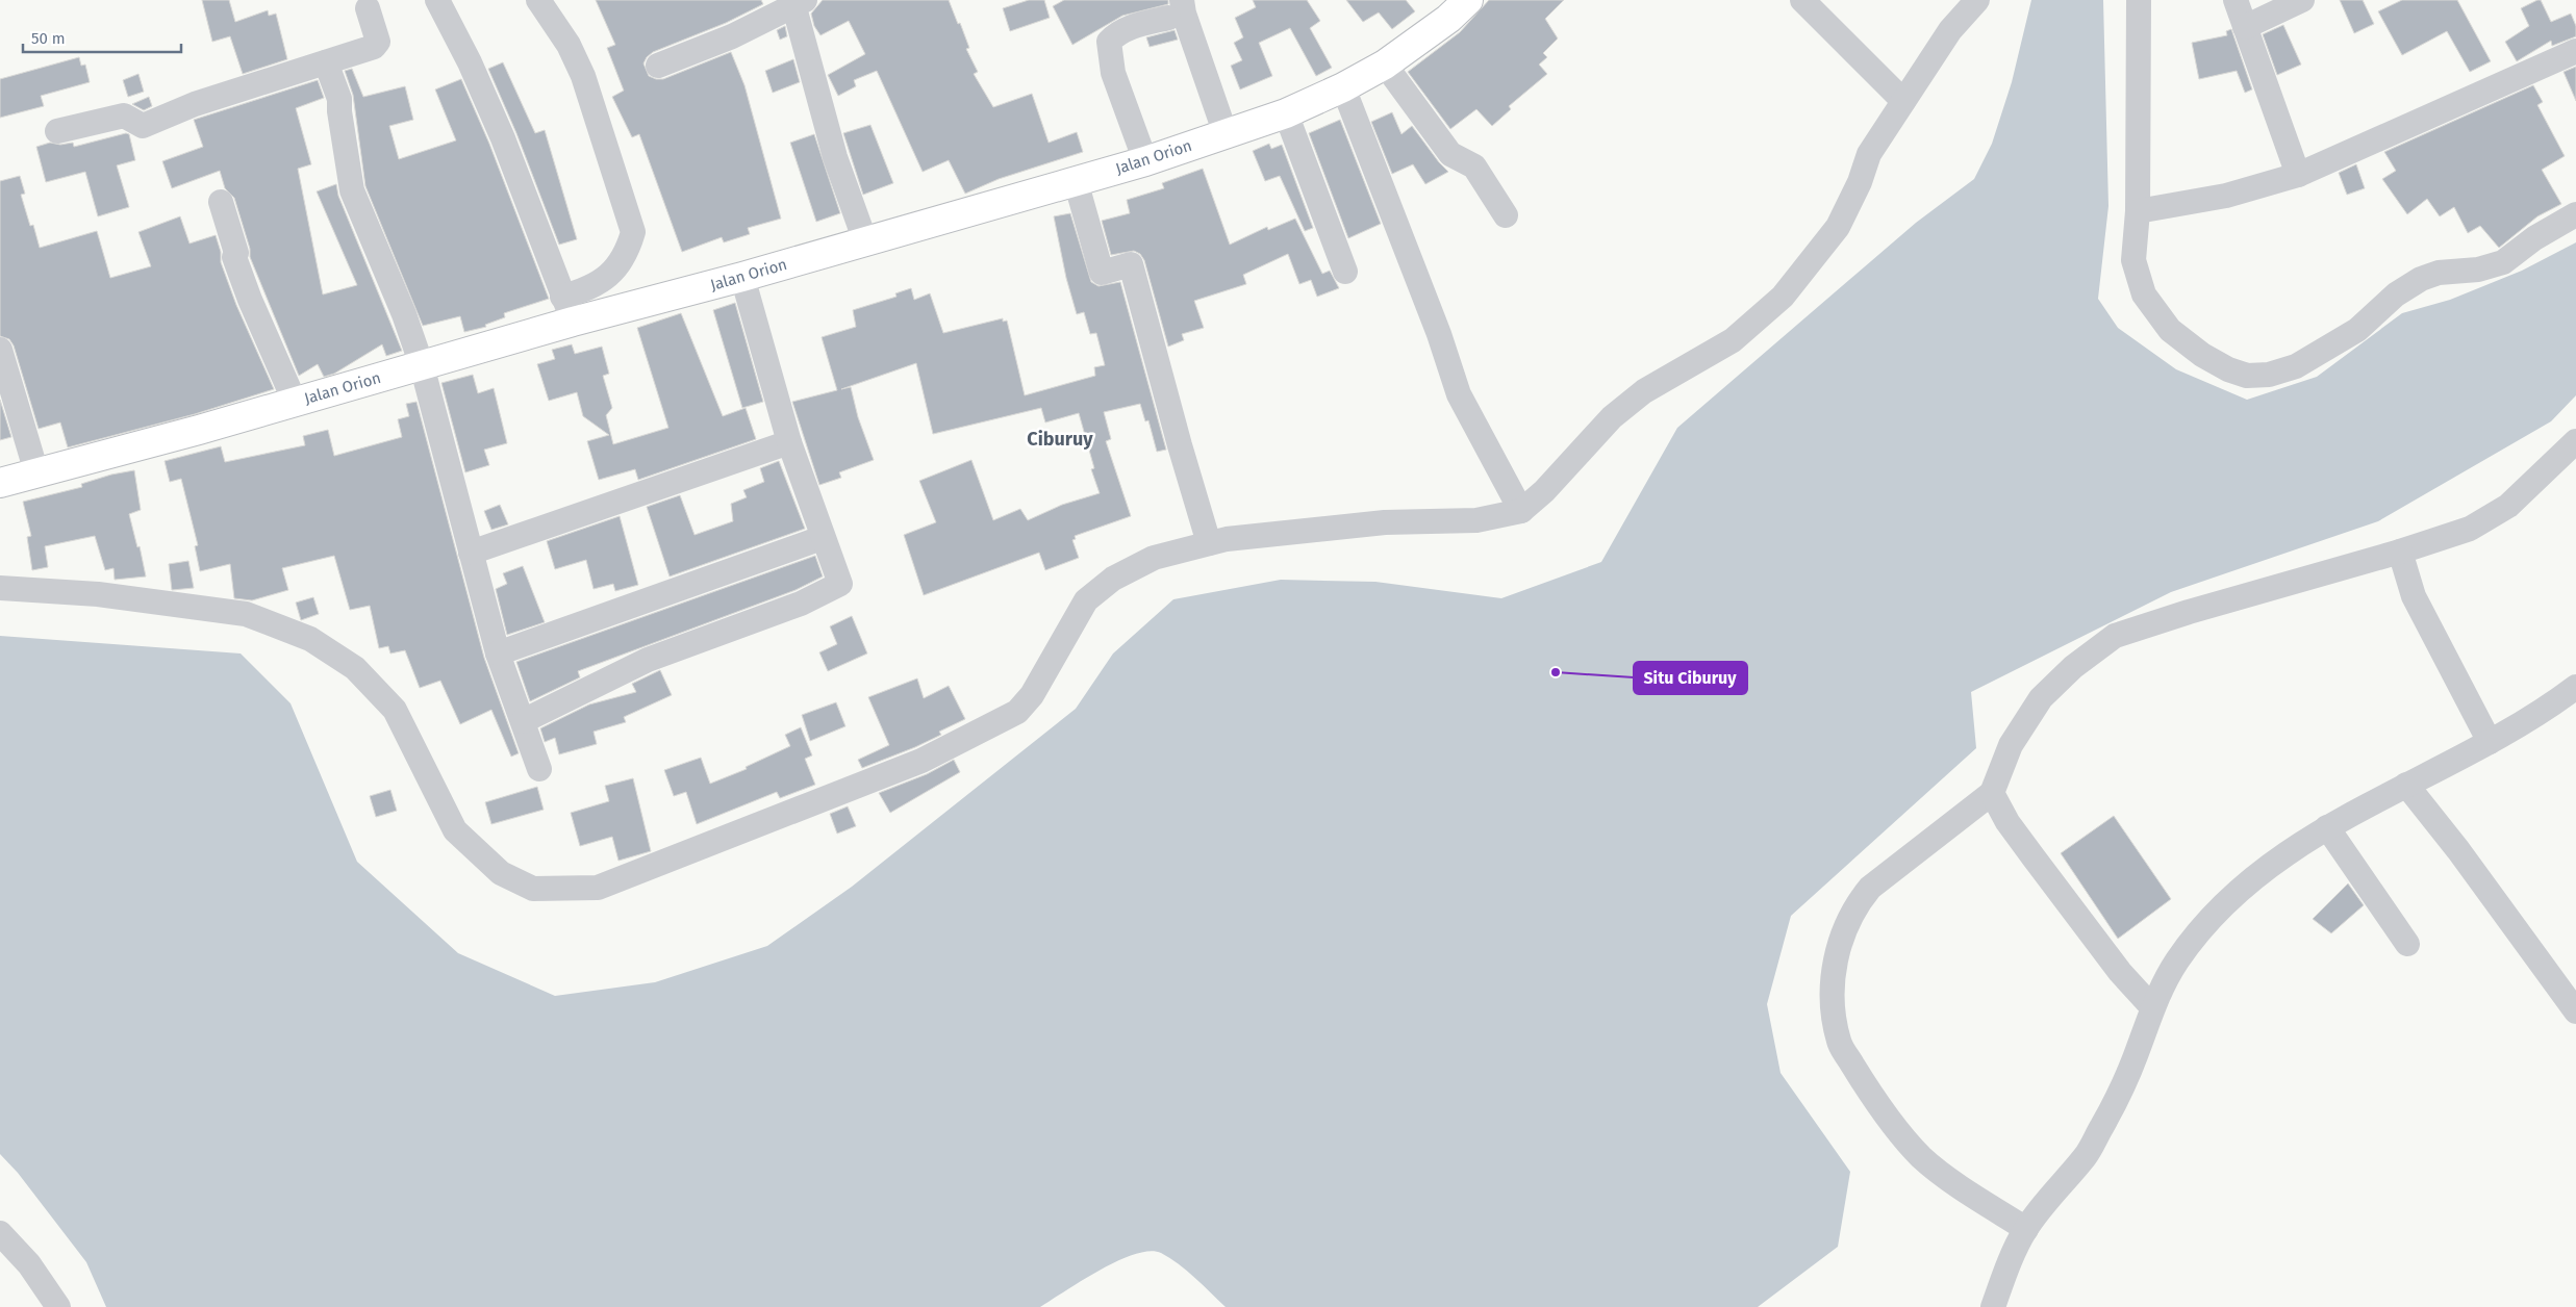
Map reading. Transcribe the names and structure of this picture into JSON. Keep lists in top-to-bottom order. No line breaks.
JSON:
{"streets":{"highway":["Jalan Orion"]},"districts":["Ciburuy"],"places":["Situ Ciburuy"],"scale_bar":"50 m"}
